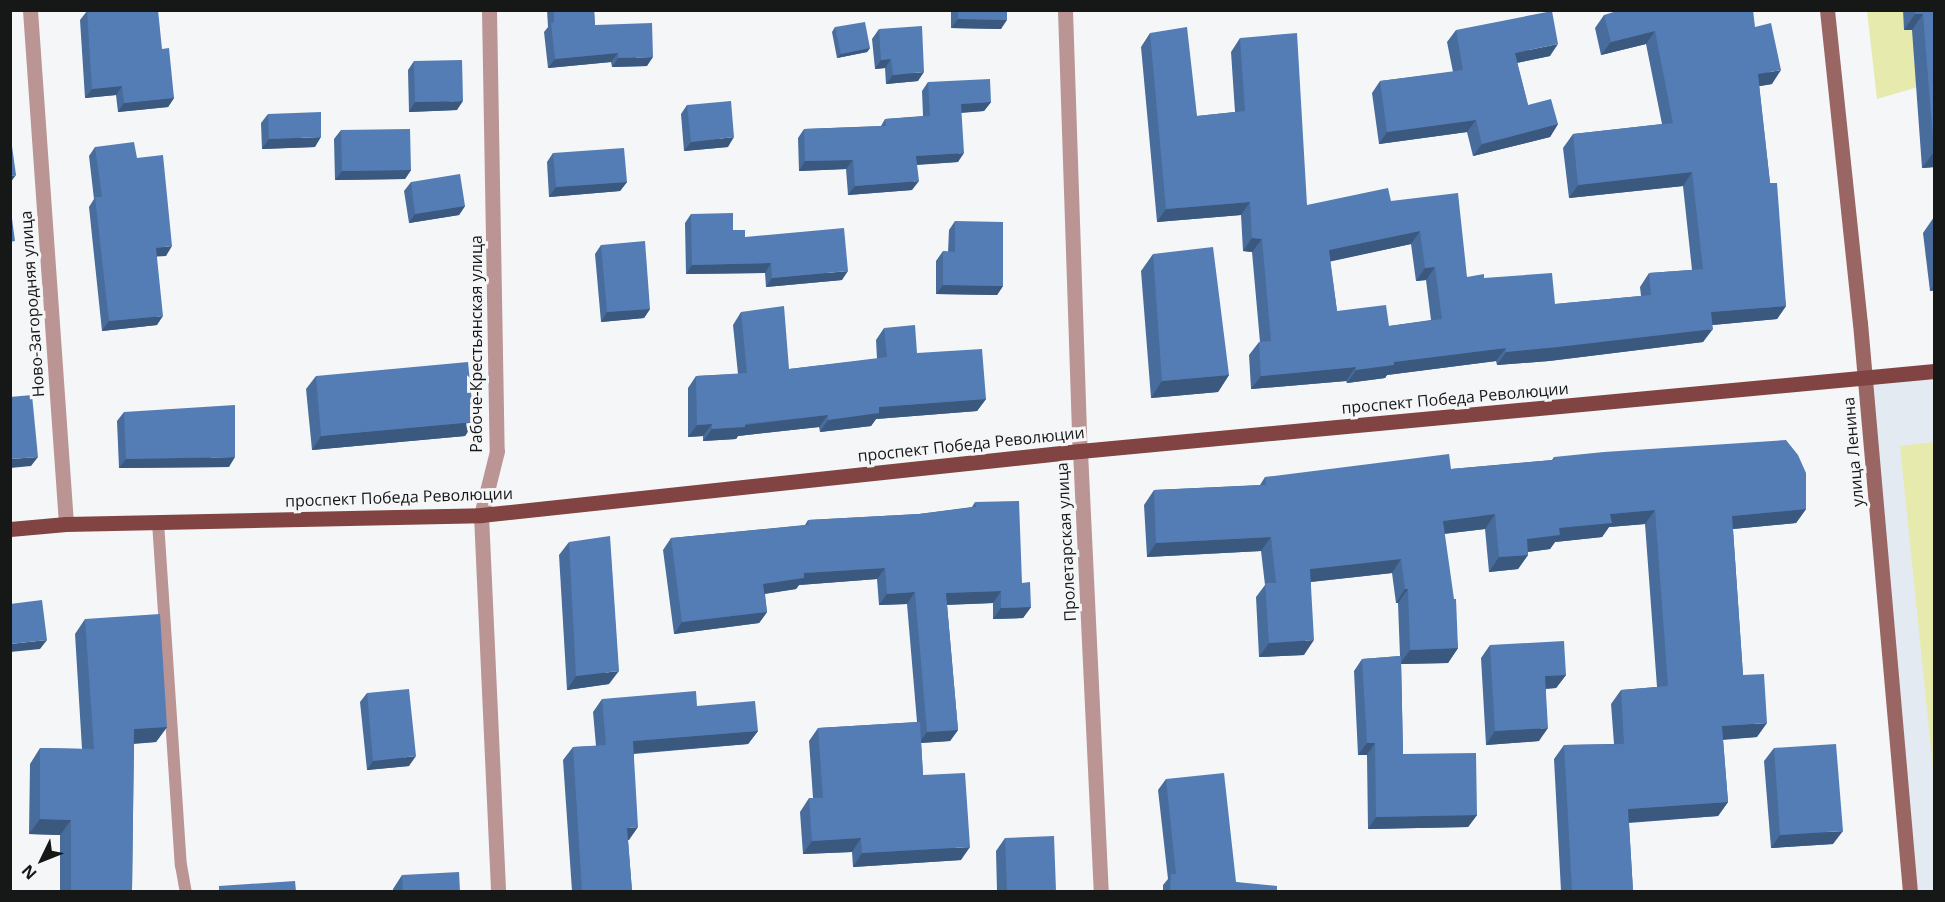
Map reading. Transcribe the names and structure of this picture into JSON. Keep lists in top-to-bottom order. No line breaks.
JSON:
{"streets":{"main road":["проспект Победа Революции","улица Ленина"],"street":["Ново-Загородняя улица","Рабоче-Крестьянская улица","Пролетарская улица"]},"crossings":[["Ново-Загородняя улица","проспект Победа Революции"],["Рабоче-Крестьянская улица","проспект Победа Революции"],["проспект Победа Революции","улица Ленина"],["проспект Победа Революции","Пролетарская улица"]],"north":"bottom left"}
